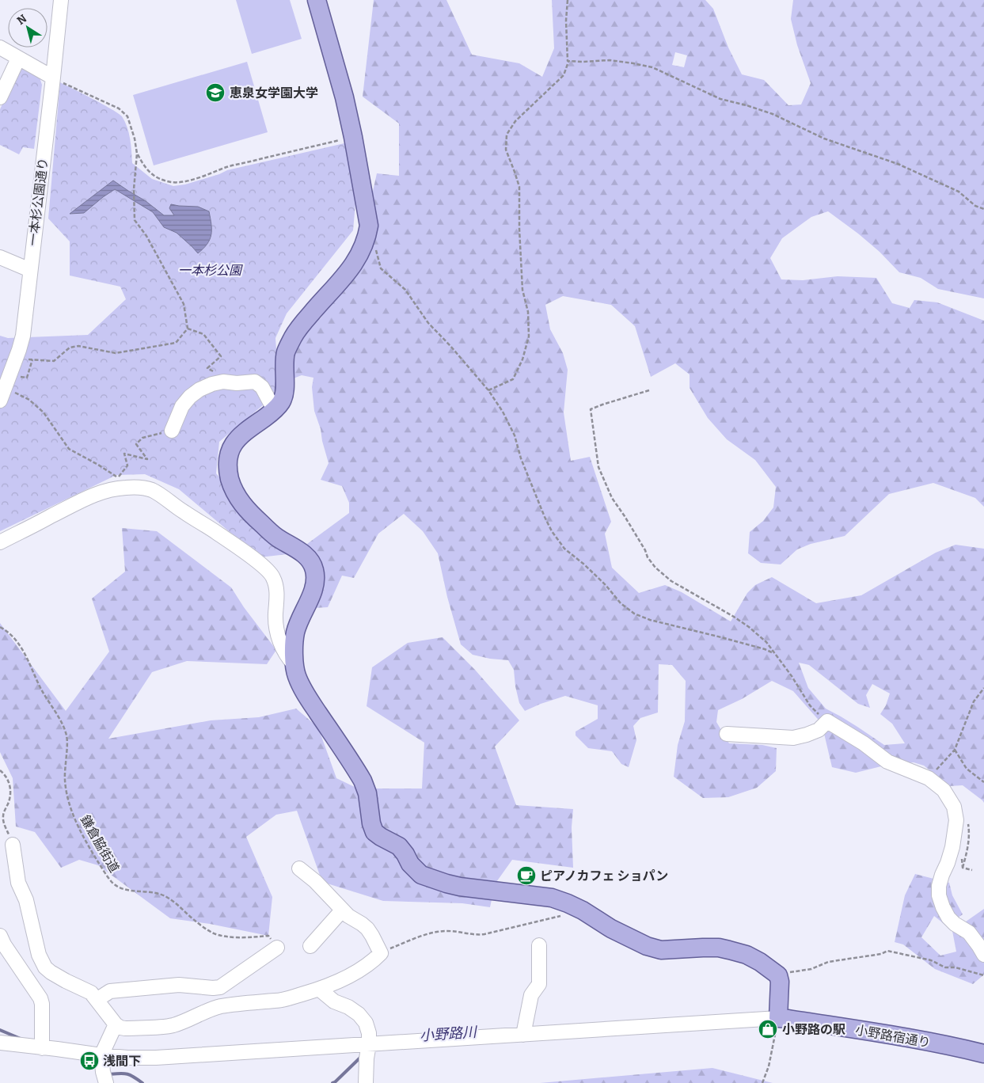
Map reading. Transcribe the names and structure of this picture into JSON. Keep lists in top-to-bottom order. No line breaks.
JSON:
{"streets":{"main road":["小野路宿通り"],"street":["一本杉公園通り"],"path":["鎌倉脇街道"]},"water":["小野路川"],"parks":["一本杉公園"],"places":{"school or university":["恵泉女学園大学"],"cafe":["ピアノカフェ ショパン"],"shop":["小野路の駅"],"bus stop":["浅間下"]},"north":"top left"}
